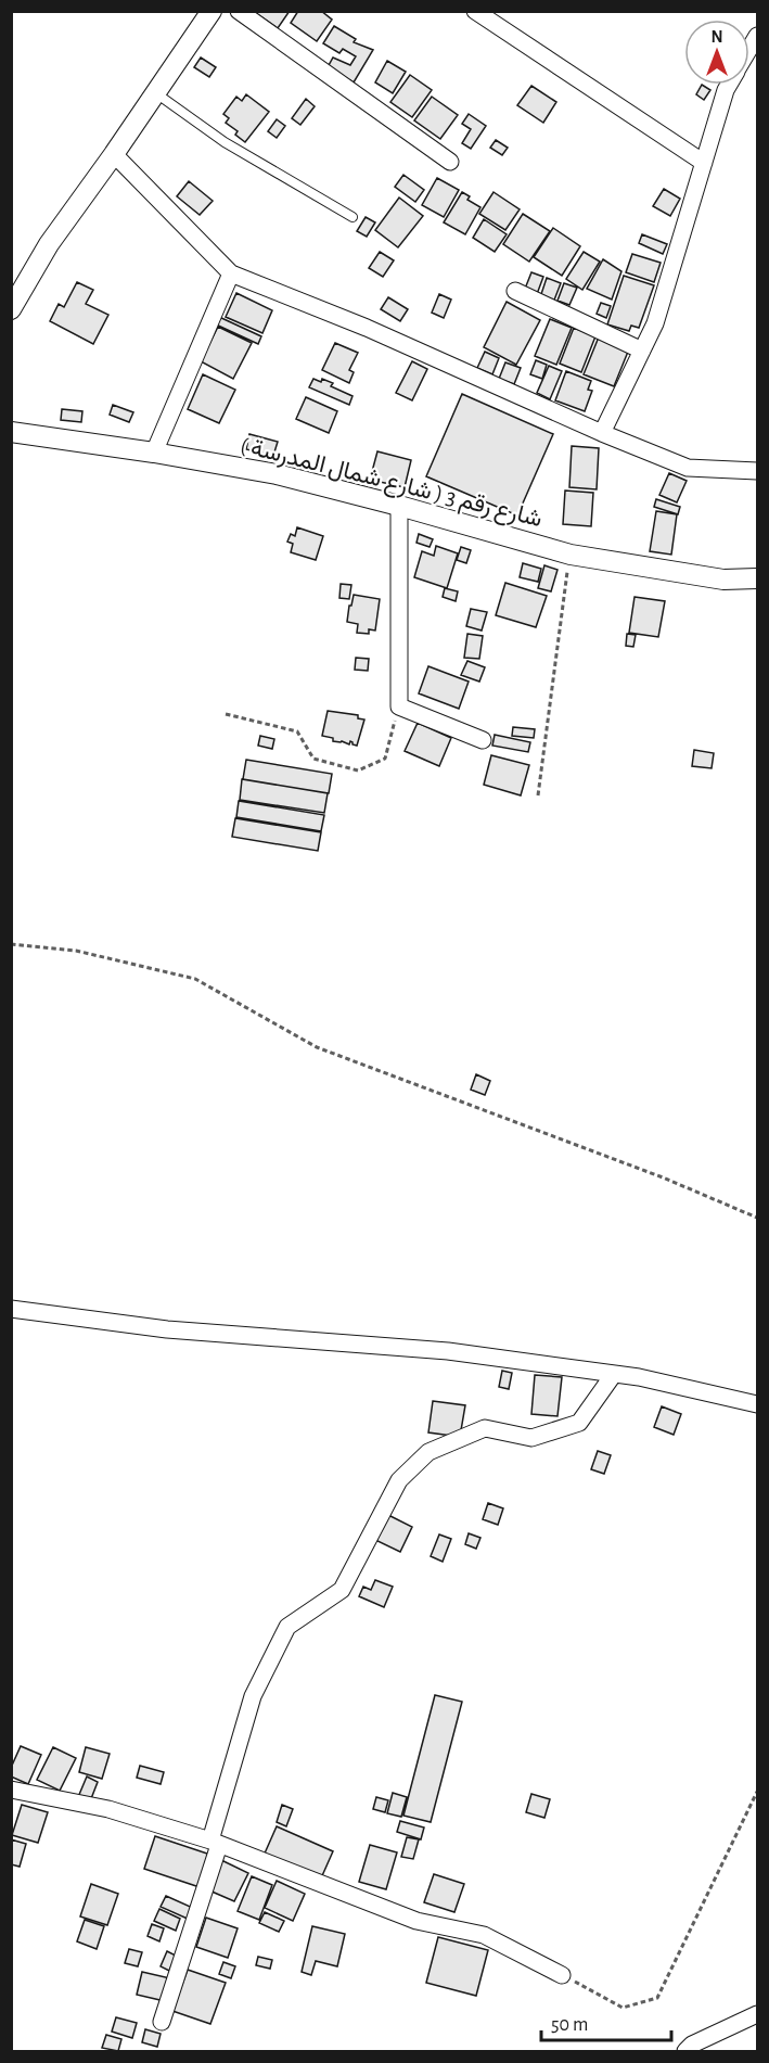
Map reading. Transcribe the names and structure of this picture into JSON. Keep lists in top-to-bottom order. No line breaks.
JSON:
{"streets":{"street":["شارع رقم 3 ( شارع شمال المدرسة )"]},"scale_bar":"50 m","north":"top"}
